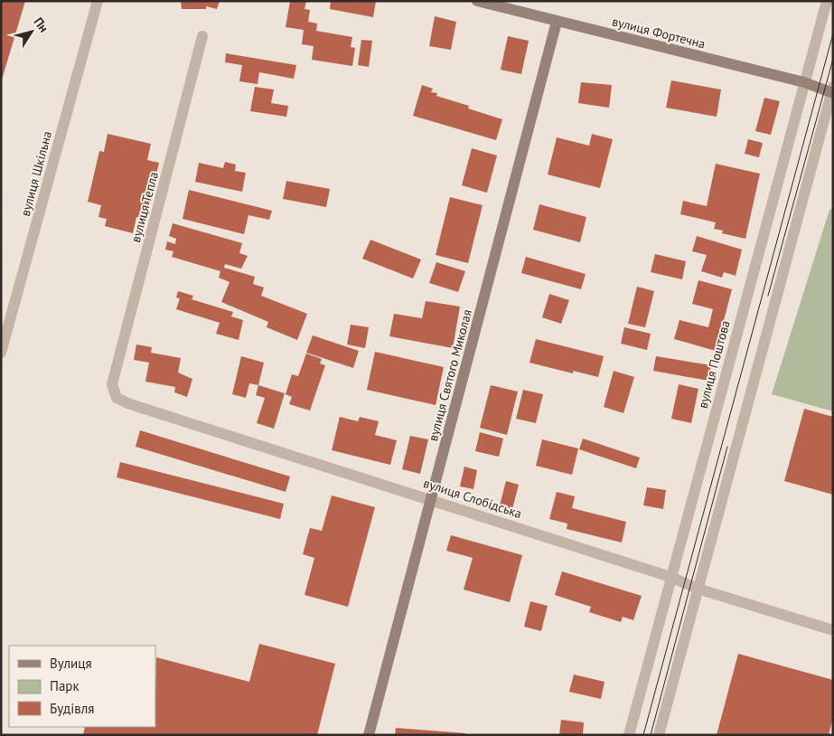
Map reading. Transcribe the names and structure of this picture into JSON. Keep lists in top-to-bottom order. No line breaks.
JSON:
{"streets":{"street":["вулиця Фортечна","вулиця Шкільна","вулиця Тепла","вулиця Поштова","вулиця Святого Миколая","вулиця Слобідська"]},"crossings":[["вулиця Фортечна","вулиця Поштова"],["вулиця Фортечна","вулиця Святого Миколая"],["вулиця Тепла","вулиця Слобідська"],["вулиця Поштова","вулиця Слобідська"],["вулиця Святого Миколая","вулиця Слобідська"]],"legend":["Вулиця","Парк","Будівля"],"north":"top right"}
